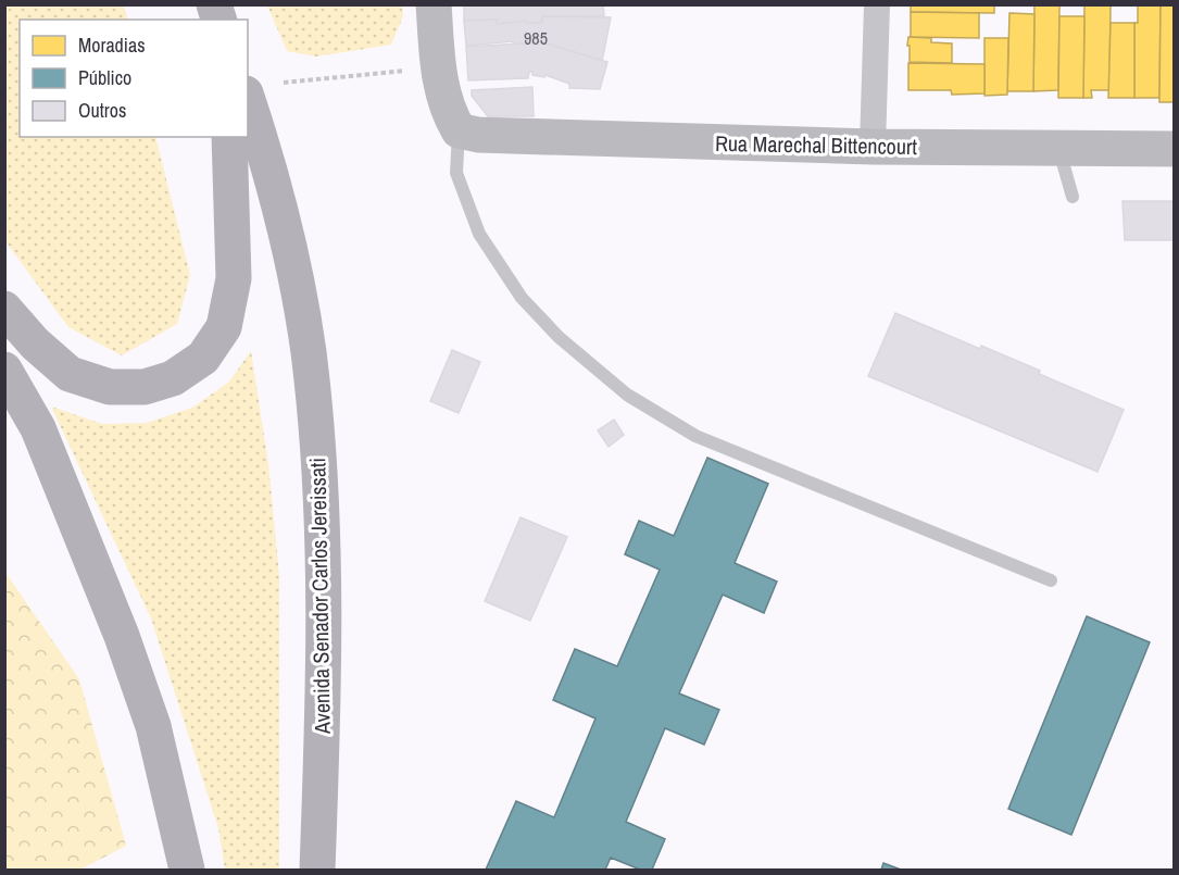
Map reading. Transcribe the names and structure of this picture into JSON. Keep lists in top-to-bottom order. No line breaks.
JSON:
{"streets":{"main road":["Rua Marechal Bittencourt","Avenida Senador Carlos Jereissati"]},"house_numbers":["985"],"legend":["Moradias","Público","Outros"]}
